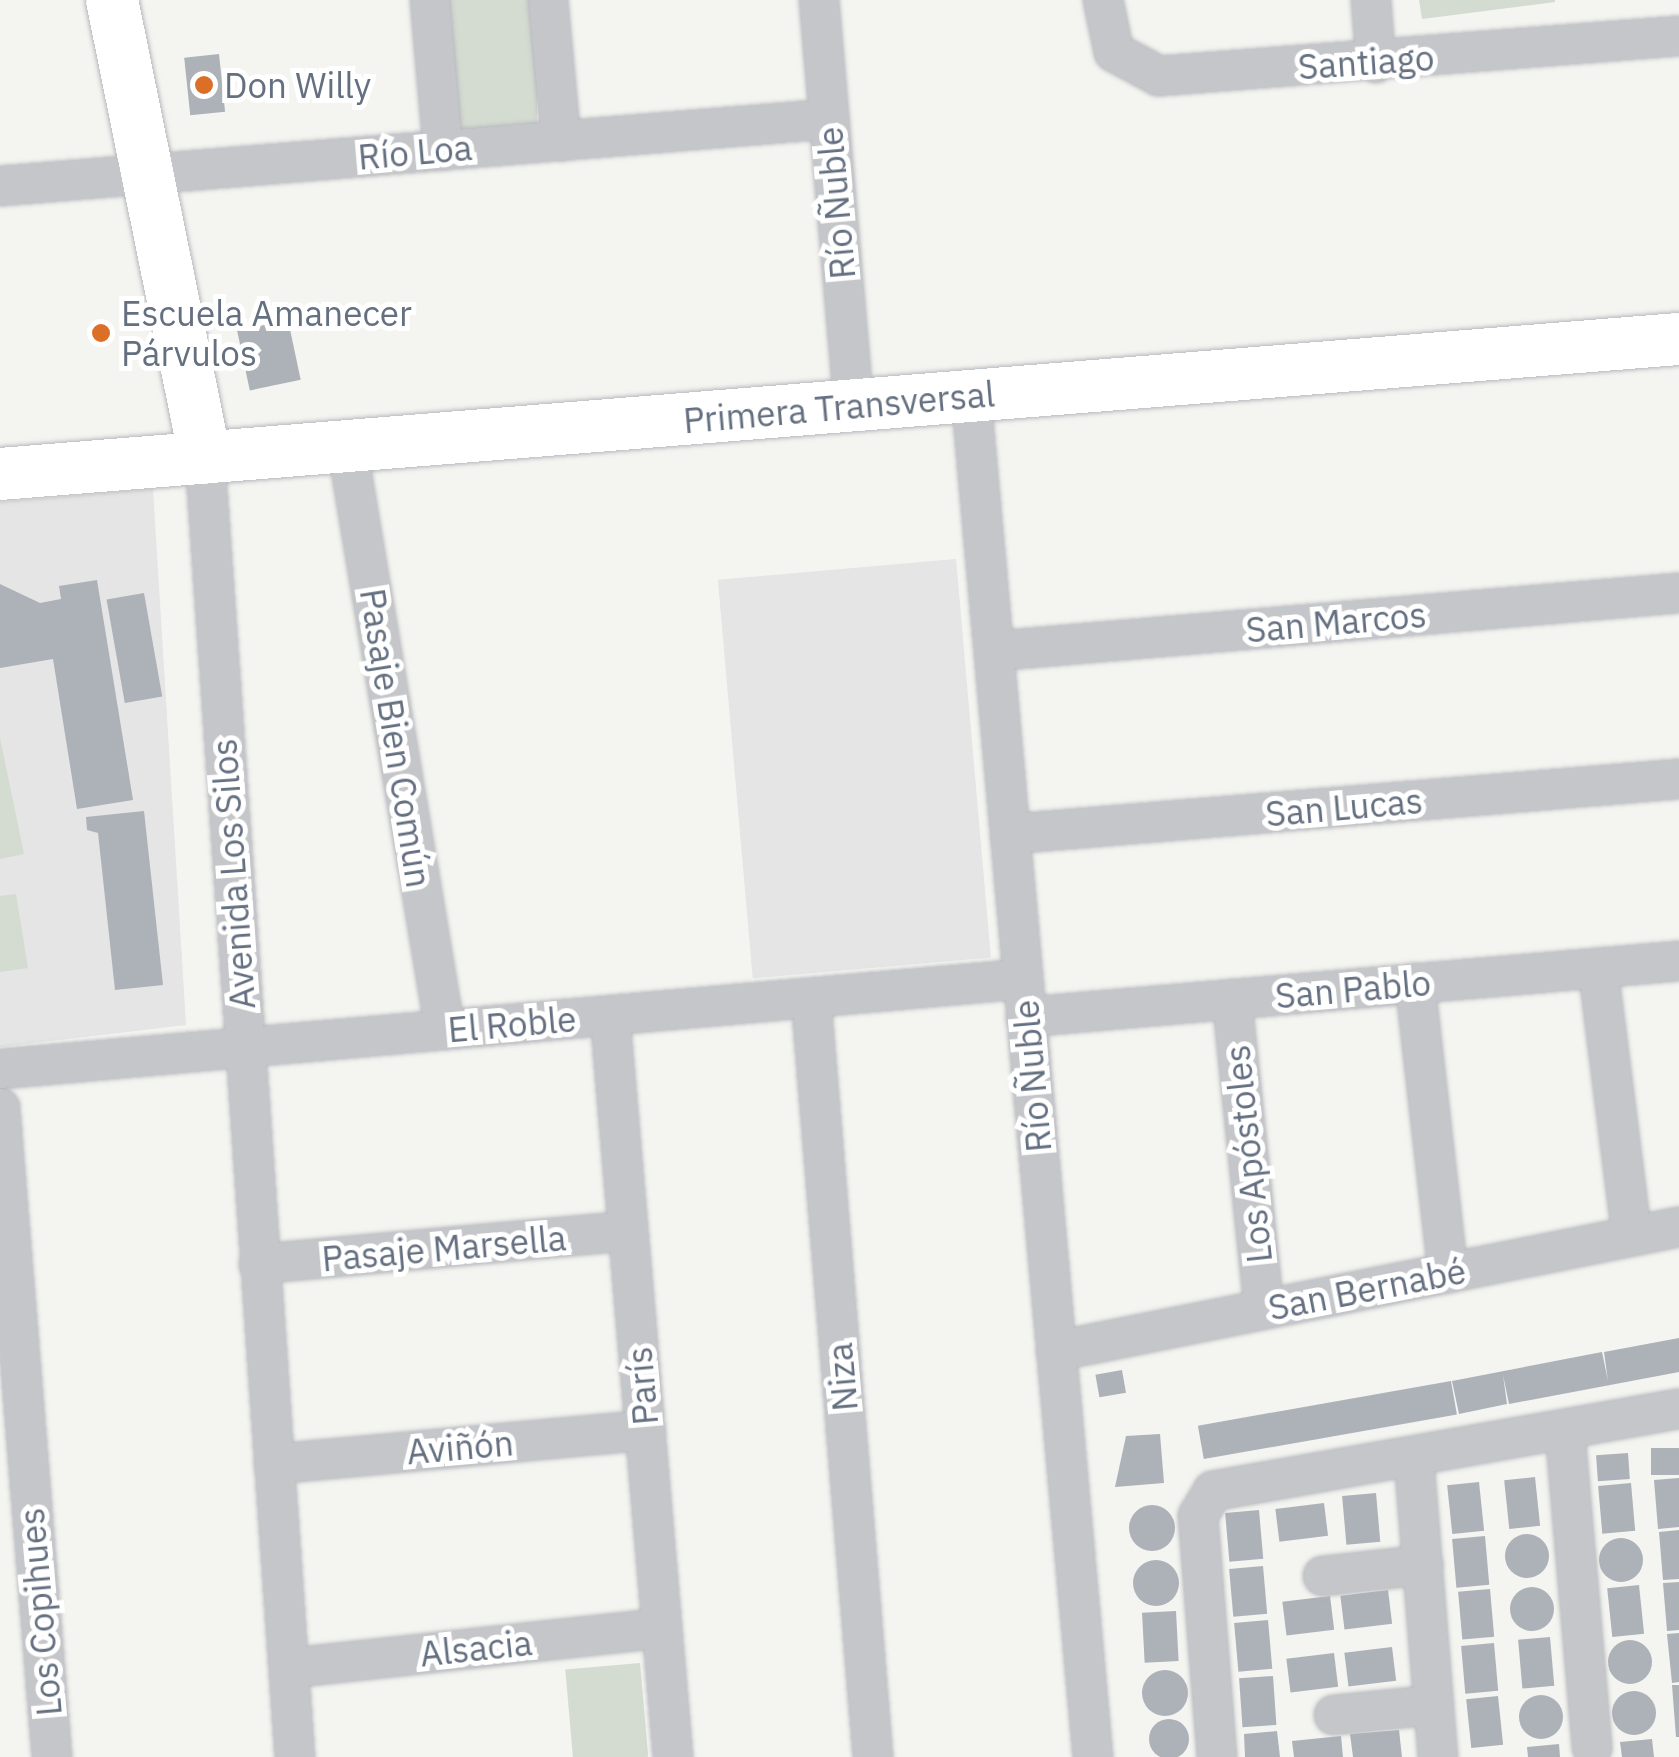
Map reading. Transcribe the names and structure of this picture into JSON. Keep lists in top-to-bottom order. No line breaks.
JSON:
{"streets":{"main road":["Primera Transversal","Avenida Los Silos"],"street":["Santiago","Río Loa","Río Ñuble","San Marcos","Pasaje Bien Común","San Lucas","San Pablo","El Roble","Los Apóstoles","Pasaje Marsella","San Bernabé","Niza","París","Aviñón","Los Copihues","Alsacia"]},"crossings":[["Río Loa","Río Ñuble"],["Río Loa","Avenida Los Silos"],["Río Ñuble","Primera Transversal"],["Río Ñuble","San Marcos"],["Río Ñuble","San Lucas"],["Río Ñuble","San Pablo"],["Río Ñuble","El Roble"],["Río Ñuble","San Bernabé"],["Primera Transversal","Pasaje Bien Común"],["Primera Transversal","Avenida Los Silos"],["Pasaje Bien Común","El Roble"],["Avenida Los Silos","El Roble"],["Avenida Los Silos","Pasaje Marsella"],["Avenida Los Silos","Aviñón"],["Avenida Los Silos","Alsacia"],["San Pablo","Los Apóstoles"],["El Roble","Niza"],["El Roble","París"],["Los Apóstoles","San Bernabé"],["Pasaje Marsella","París"],["París","Aviñón"],["París","Alsacia"]],"places":["Don Willy","Escuela Amanecer Párvulos"]}
